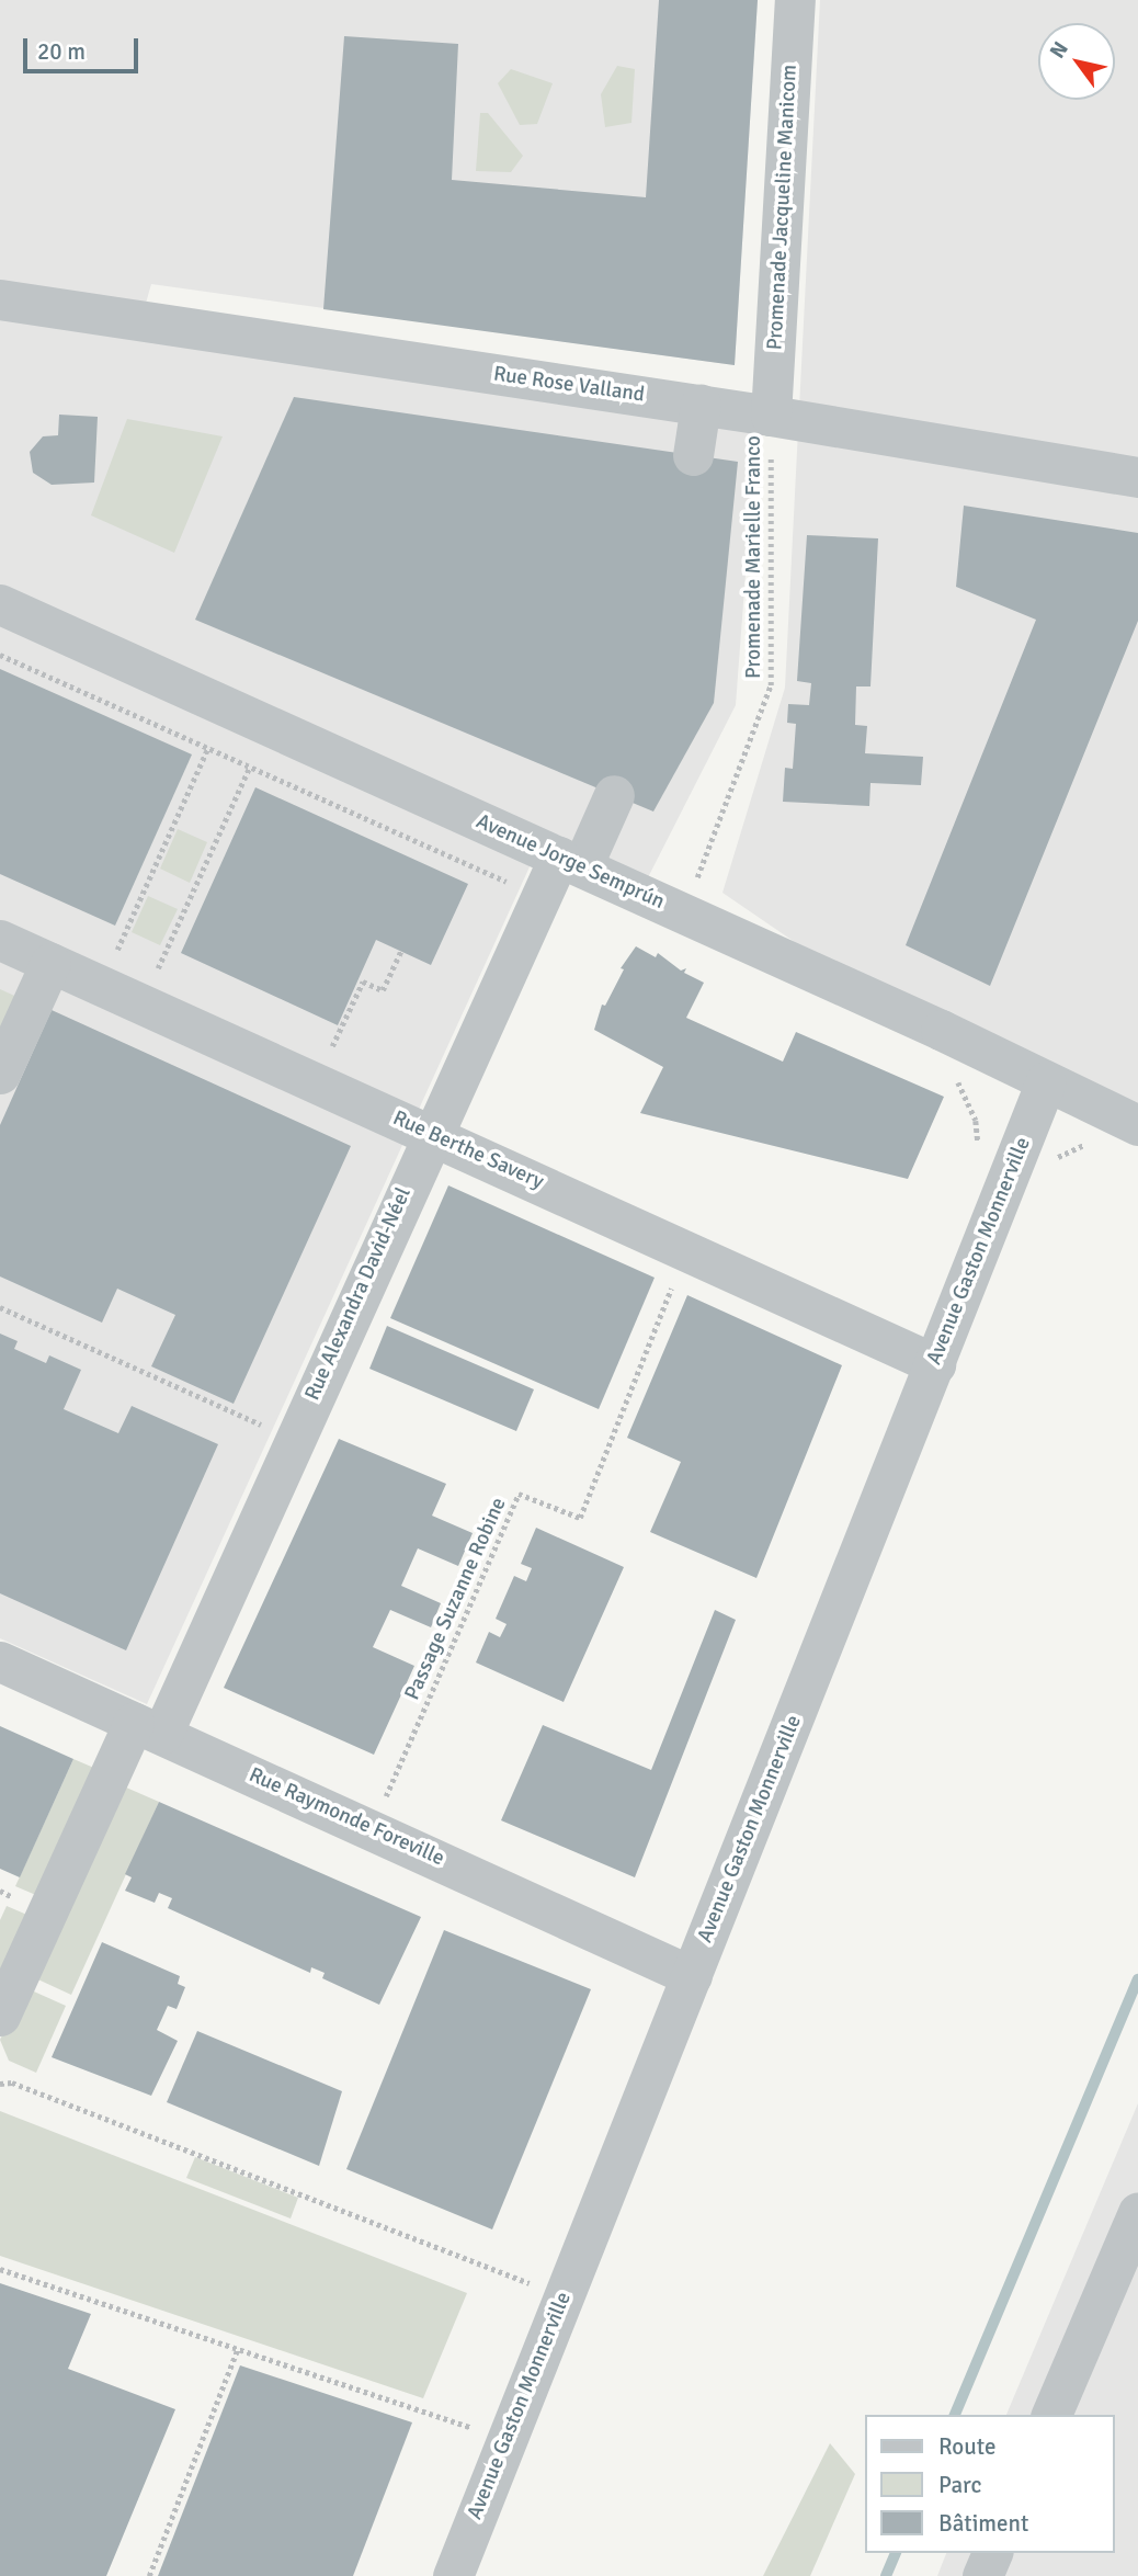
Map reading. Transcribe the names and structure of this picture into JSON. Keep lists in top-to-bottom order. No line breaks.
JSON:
{"streets":{"street":["Promenade Jacqueline Manicom","Rue Rose Valland","Avenue Jorge Semprún","Rue Berthe Savery","Avenue Gaston Monnerville","Rue Alexandra David-Néel","Rue Raymonde Foreville"],"path":["Promenade Marielle Franco","Passage Suzanne Robine"]},"crossings":[["Promenade Jacqueline Manicom","Rue Rose Valland"],["Promenade Jacqueline Manicom","Promenade Marielle Franco"],["Rue Rose Valland","Promenade Marielle Franco"],["Promenade Marielle Franco","Avenue Jorge Semprún"],["Avenue Jorge Semprún","Avenue Gaston Monnerville"],["Avenue Jorge Semprún","Rue Alexandra David-Néel"],["Rue Berthe Savery","Avenue Gaston Monnerville"],["Rue Berthe Savery","Rue Alexandra David-Néel"],["Rue Berthe Savery","Passage Suzanne Robine"],["Avenue Gaston Monnerville","Rue Raymonde Foreville"],["Rue Alexandra David-Néel","Rue Raymonde Foreville"],["Passage Suzanne Robine","Rue Raymonde Foreville"]],"legend":["Route","Parc","Bâtiment"],"scale_bar":"20 m","north":"top left"}
